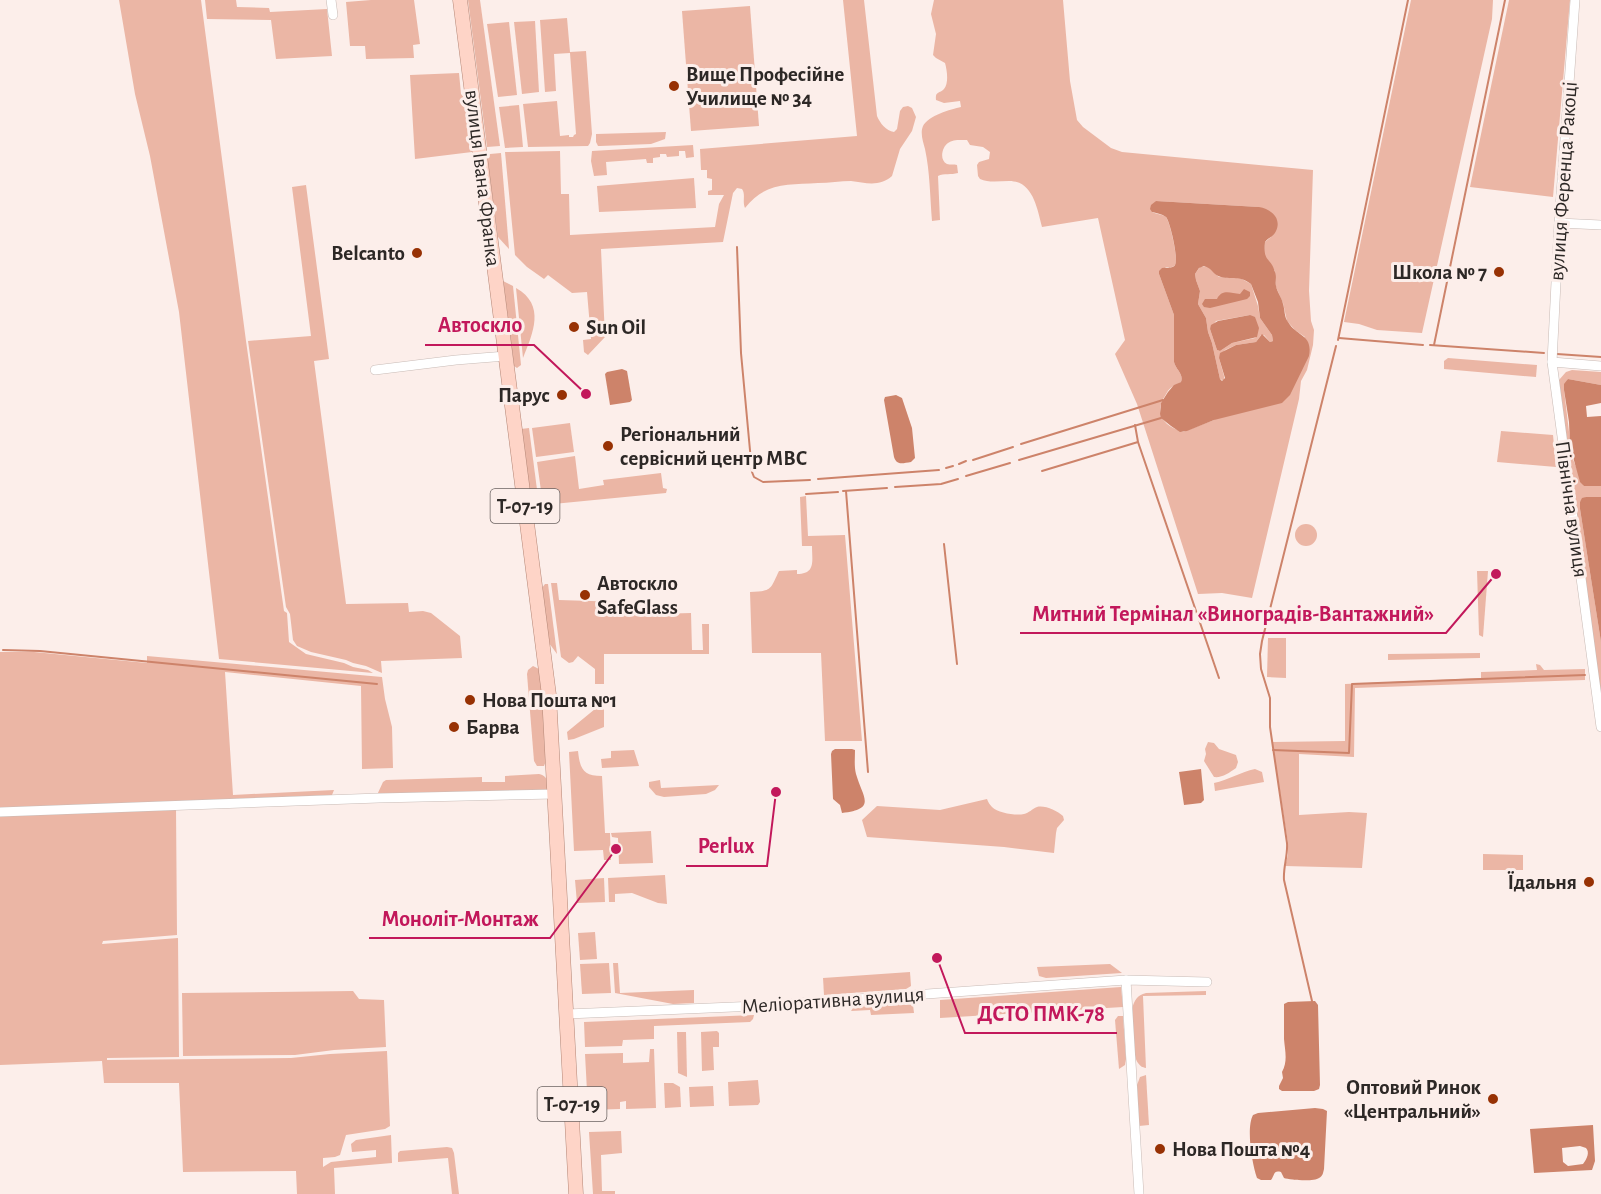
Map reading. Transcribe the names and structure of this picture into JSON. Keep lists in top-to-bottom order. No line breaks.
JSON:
{"streets":{"main road":["вулиця Івана Франка","Т-07-19"],"street":["вулиця Ференца Ракоці","Північна вулиця","Меліоративна вулиця"]},"crossings":[["вулиця Івана Франка","Меліоративна вулиця"],["вулиця Ференца Ракоці","Північна вулиця"]],"places":["Вище Професійне Училище № 34","Belcanto","Школа № 7","Sun Oil","Автоскло","Парус","Регіональний сервісний центр МВС","Митний Термінал «Виноградів-Вантажний»","Автоскло SafeGlass","Нова Пошта №1","Барва","Perlux","Моноліт-Монтаж","Їдальня","ДСТО ПМК-78","Оптовий Ринок «Центральний»","Нова Пошта №4"]}
